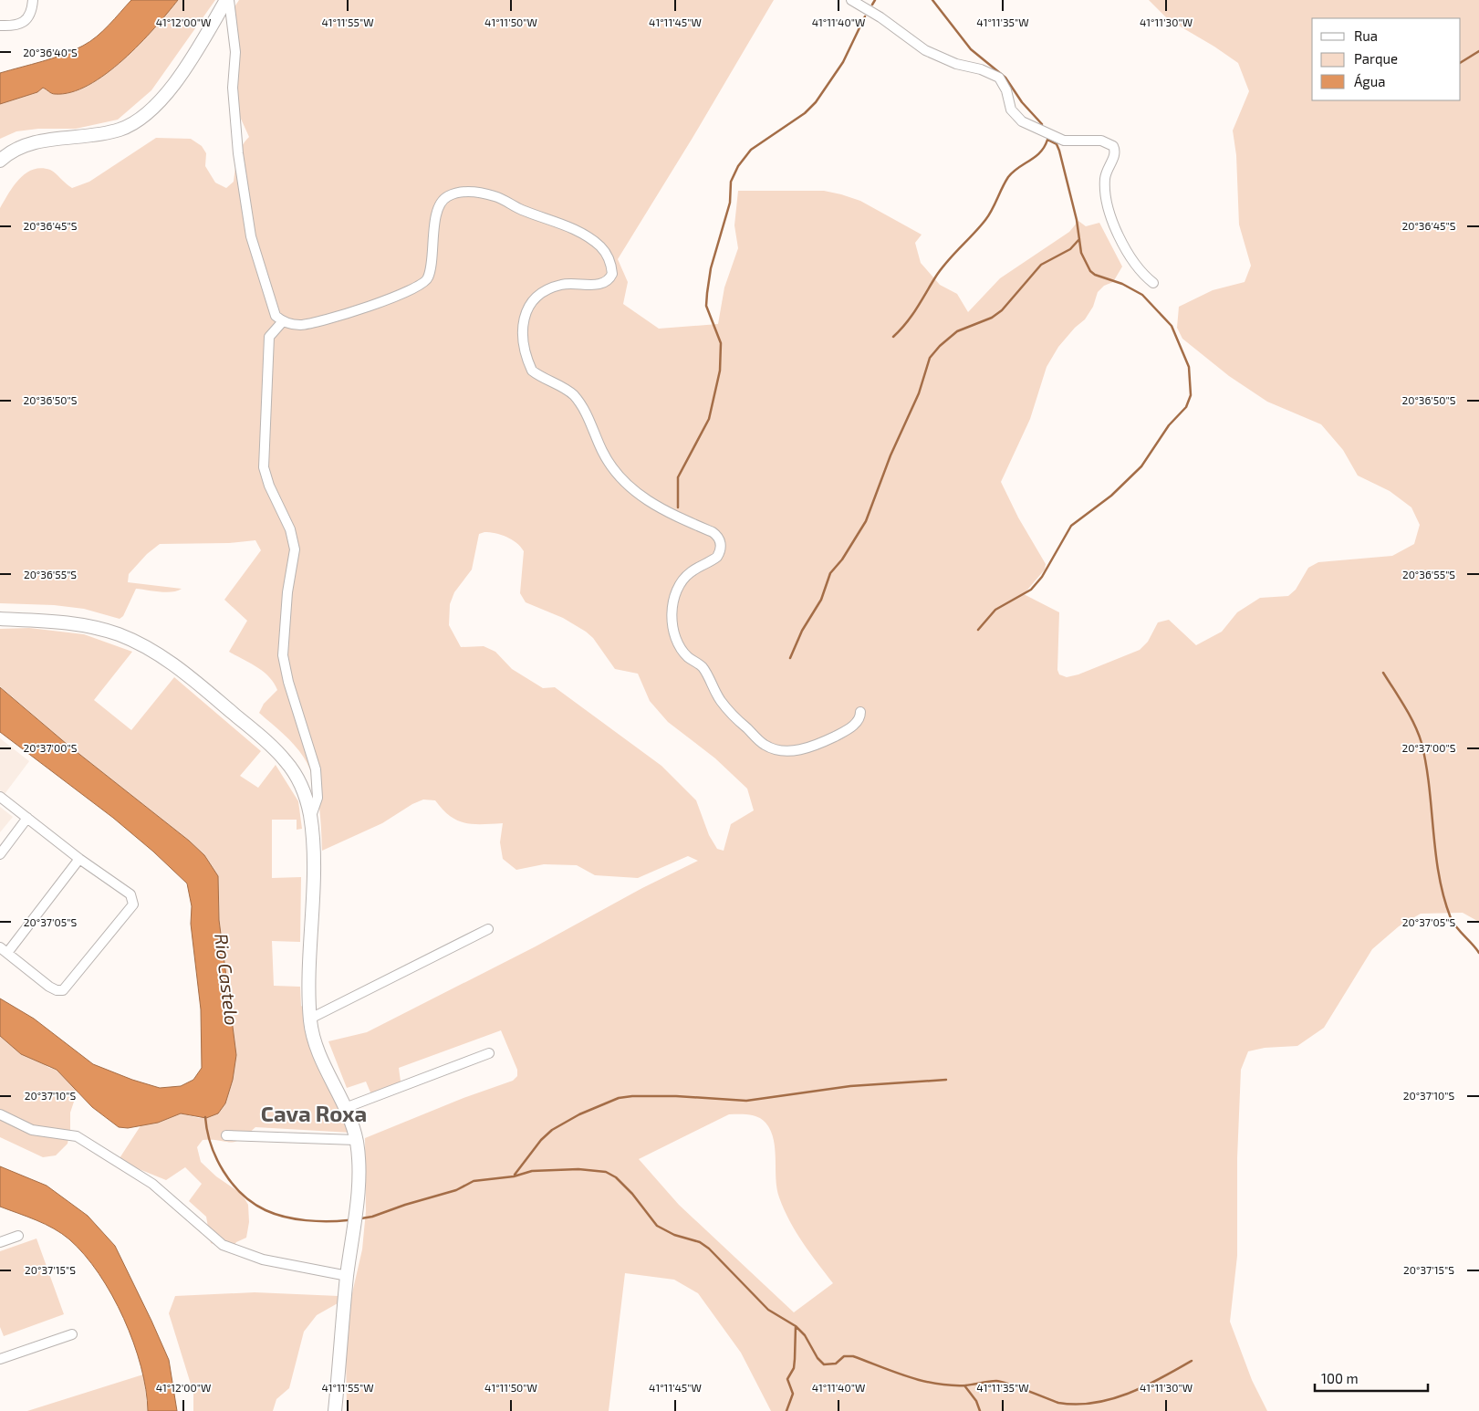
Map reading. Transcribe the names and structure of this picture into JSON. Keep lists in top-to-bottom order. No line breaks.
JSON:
{"districts":["Cava Roxa"],"water":["Rio Castelo"],"legend":["Rua","Parque","Água"],"scale_bar":"100 m","coordinates":["41°12'00\"W","41°11'55\"W","41°11'50\"W","41°11'45\"W","41°11'40\"W","41°11'35\"W","41°11'30\"W","20°36'40\"S","20°36'45\"S","20°36'50\"S","20°36'55\"S","20°37'00\"S","20°37'05\"S","20°37'10\"S","20°37'15\"S"]}
